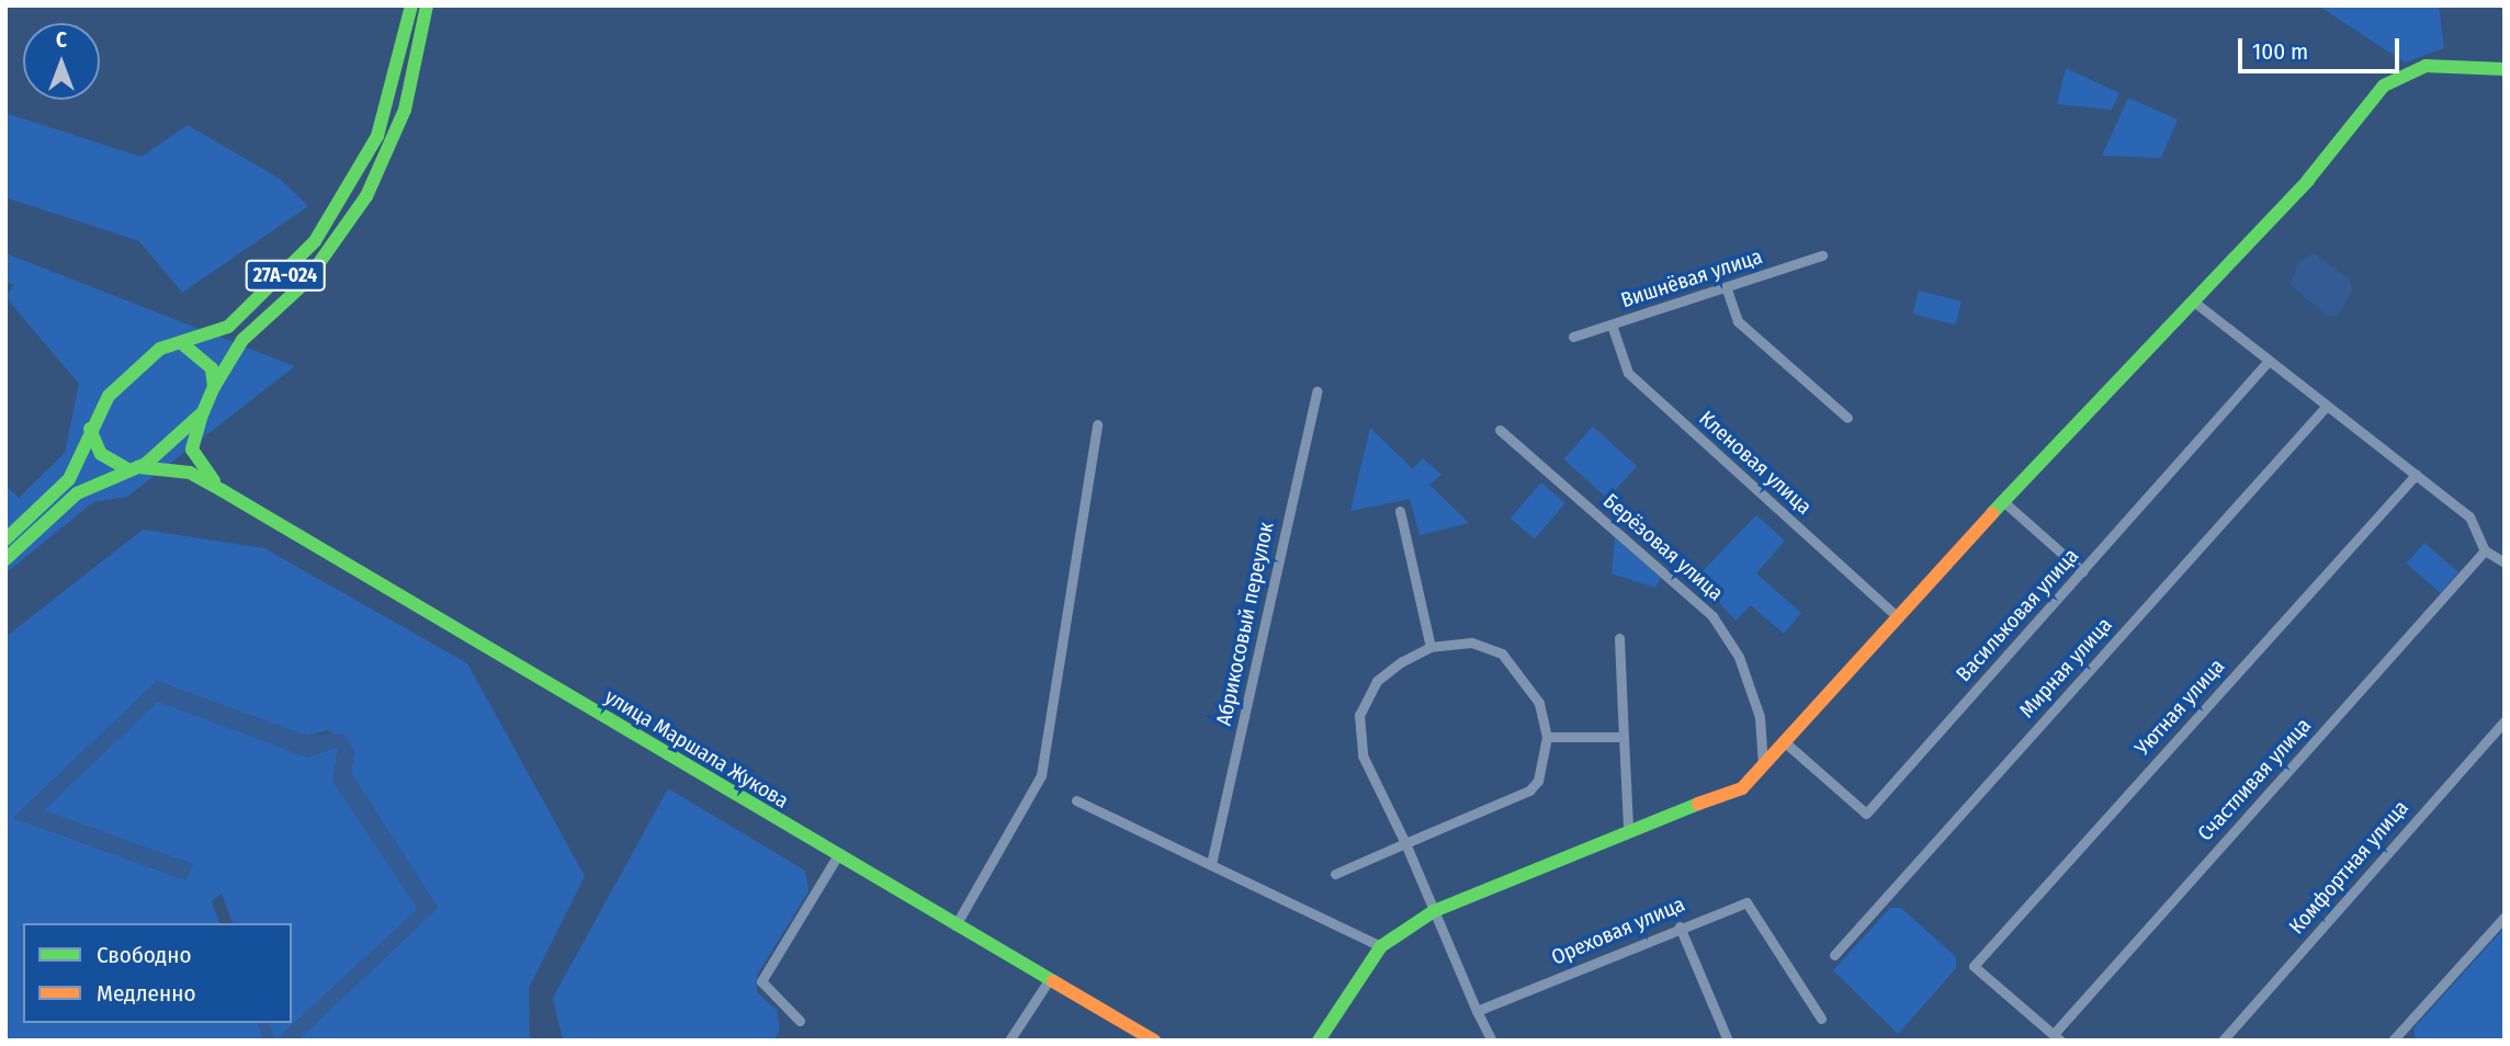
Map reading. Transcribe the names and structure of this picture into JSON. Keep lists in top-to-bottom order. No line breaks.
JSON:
{"streets":{"street":["27А-024","Вишнёвая улица","Кленовая улица","Берёзовая улица","Васильковая улица","Абрикосовый переулок","Мирная улица","Уютная улица","улица Маршала Жукова","Счастливая улица","Комфортная улица","Ореховая улица"]},"crossings":[["27А-024","улица Маршала Жукова"],["Вишнёвая улица","Кленовая улица"],["Уютная улица","Счастливая улица"]],"legend":["Свободно","Медленно"],"scale_bar":"100 m","north":"top"}
